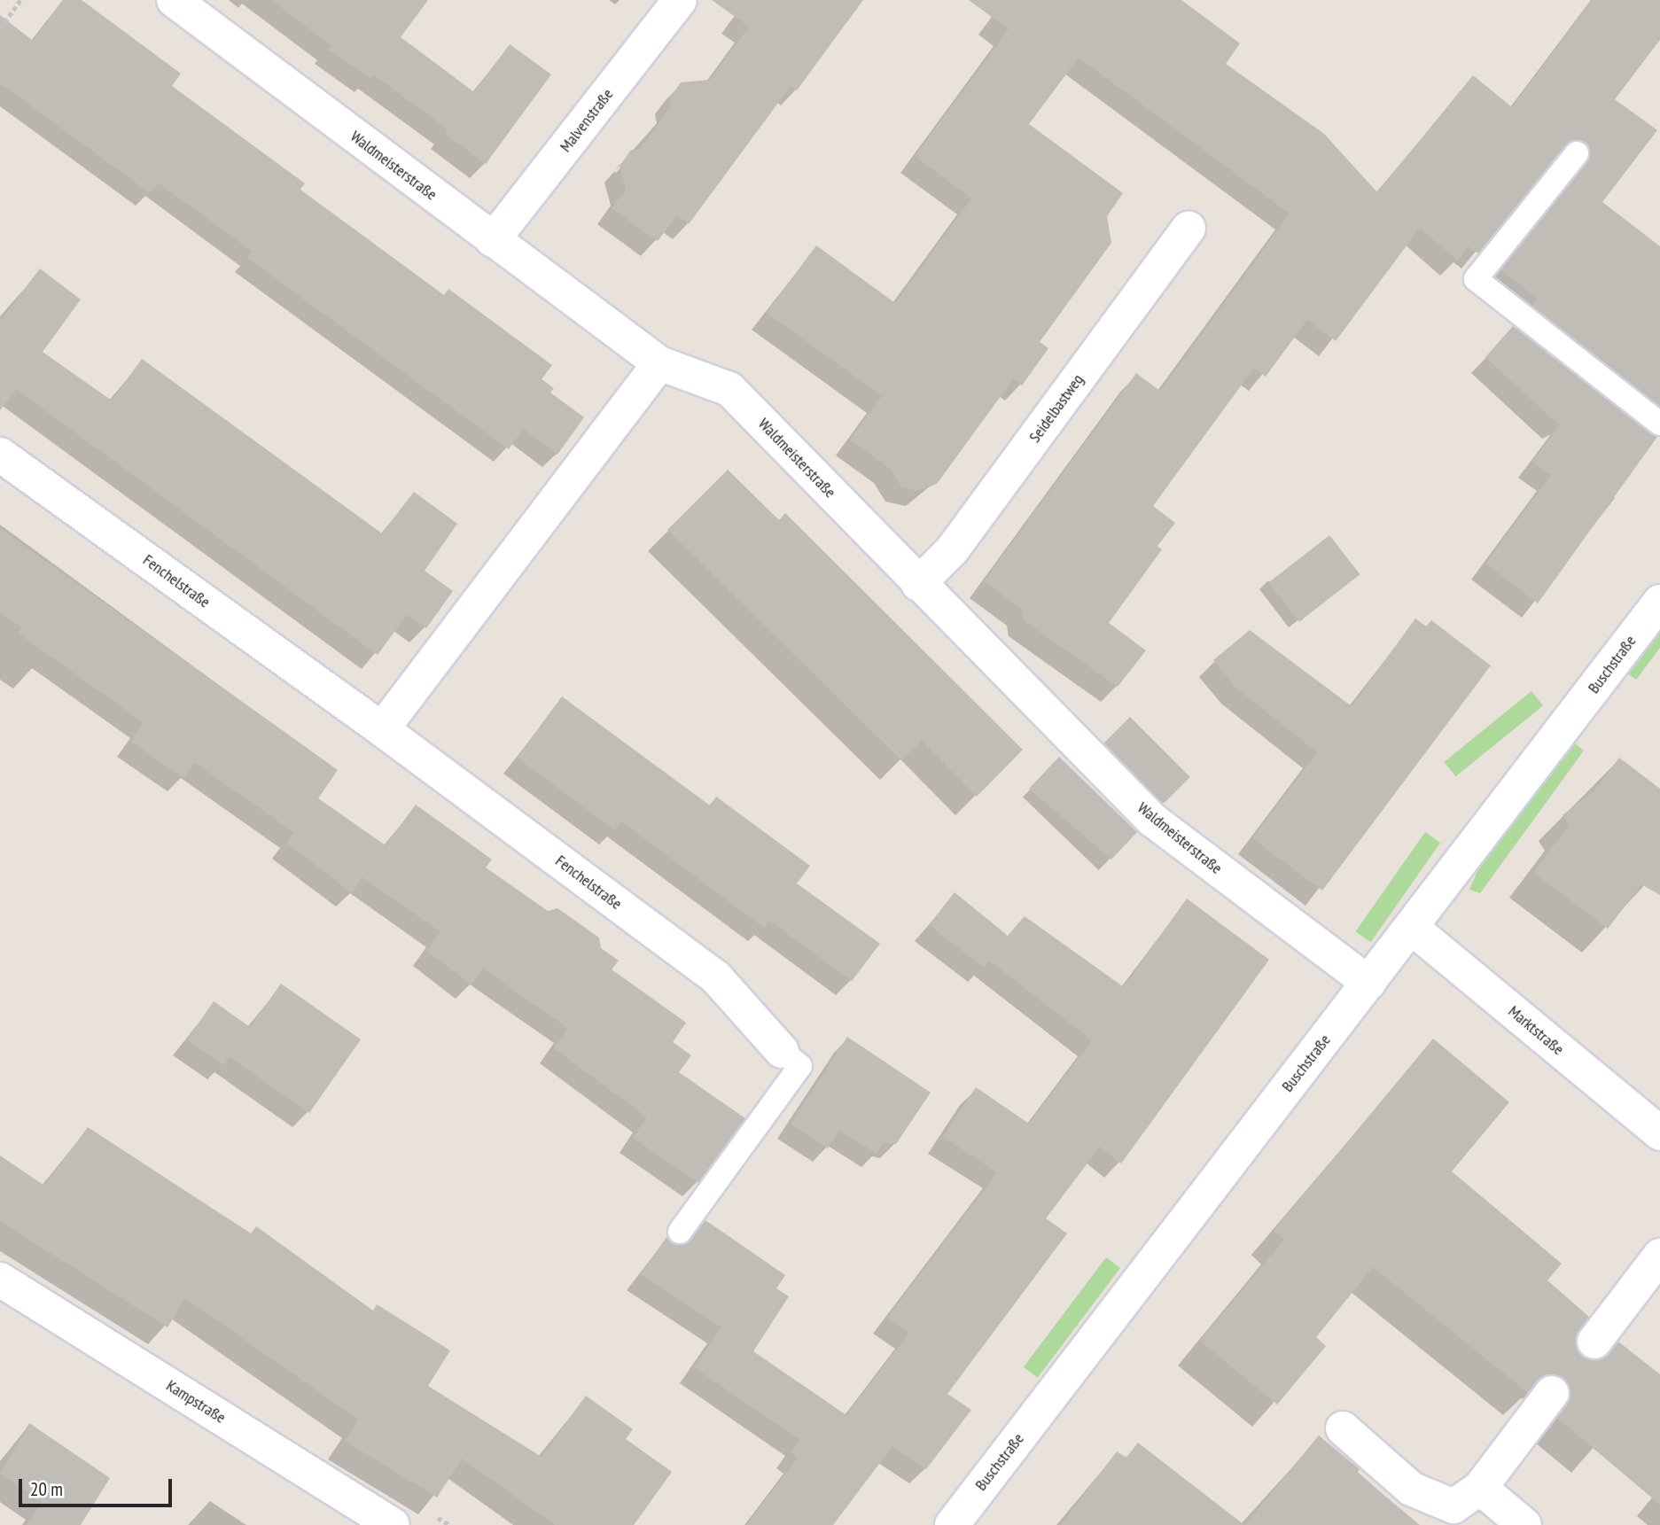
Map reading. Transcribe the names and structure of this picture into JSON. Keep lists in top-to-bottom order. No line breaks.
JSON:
{"streets":{"street":["Malvenstraße","Waldmeisterstraße","Seidelbastweg","Fenchelstraße","Buschstraße","Marktstraße","Kampstraße"]},"crossings":[["Malvenstraße","Waldmeisterstraße"],["Waldmeisterstraße","Seidelbastweg"],["Waldmeisterstraße","Buschstraße"],["Buschstraße","Marktstraße"]],"scale_bar":"20 m"}
